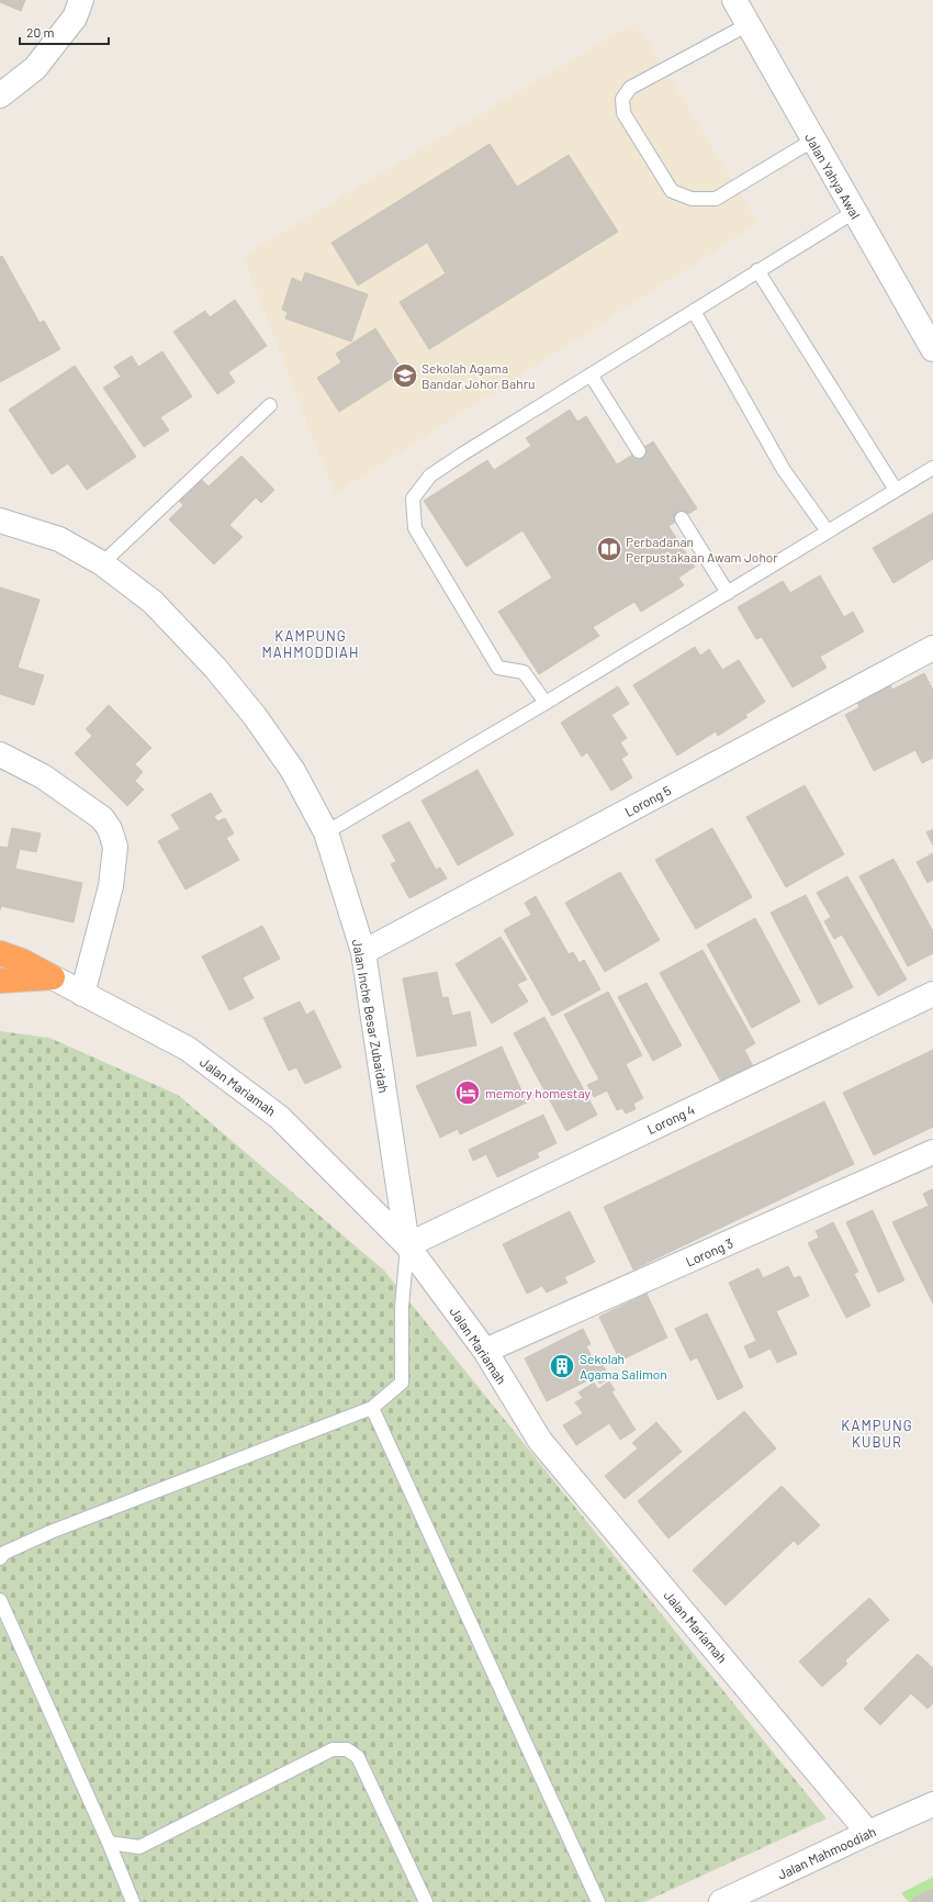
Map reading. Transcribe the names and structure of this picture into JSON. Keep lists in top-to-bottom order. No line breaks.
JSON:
{"streets":{"street":["Jalan Yahya Awal","Lorong 5","Jalan Inche Besar Zubaidah","Jalan Mariamah","Lorong 4","Lorong 3","Jalan Mahmoodiah"]},"crossings":[["Lorong 5","Jalan Inche Besar Zubaidah"],["Jalan Inche Besar Zubaidah","Jalan Mariamah"],["Jalan Inche Besar Zubaidah","Lorong 4"],["Jalan Mariamah","Lorong 4"],["Jalan Mariamah","Lorong 3"],["Jalan Mariamah","Jalan Mahmoodiah"]],"districts":["KAMPUNG MAHMODDIAH","KAMPUNG KUBUR"],"places":{"school or university":["Sekolah Agama Bandar Johor Bahru"],"library":["Perbadanan Perpustakaan Awam Johor"],"hotel":["memory homestay"],"building":["Sekolah Agama Salimon"]},"scale_bar":"20 m"}
